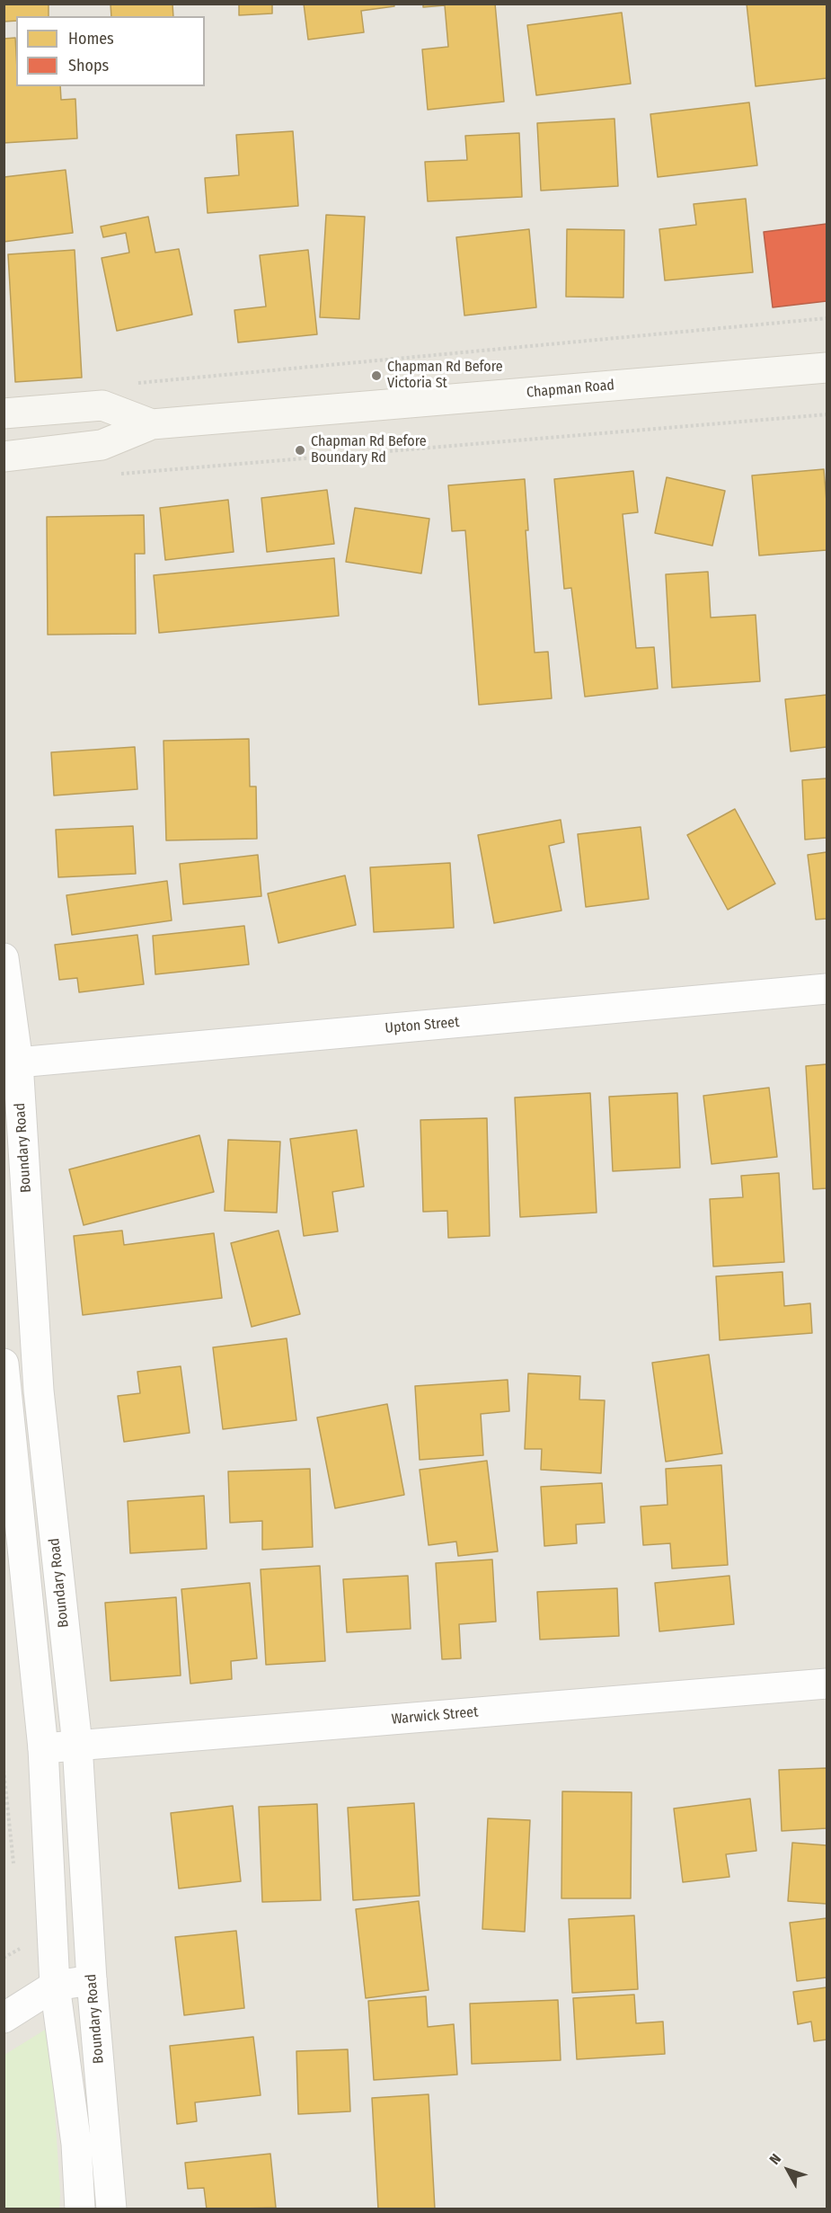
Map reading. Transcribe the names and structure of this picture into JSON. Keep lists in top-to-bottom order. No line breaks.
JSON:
{"streets":{"main road":["Chapman Road"],"street":["Upton Street","Boundary Road","Warwick Street"]},"crossings":[["Upton Street","Boundary Road"],["Boundary Road","Warwick Street"]],"places":["Chapman Rd Before Victoria St","Chapman Rd Before Boundary Rd"],"legend":["Homes","Shops"],"north":"top left"}
